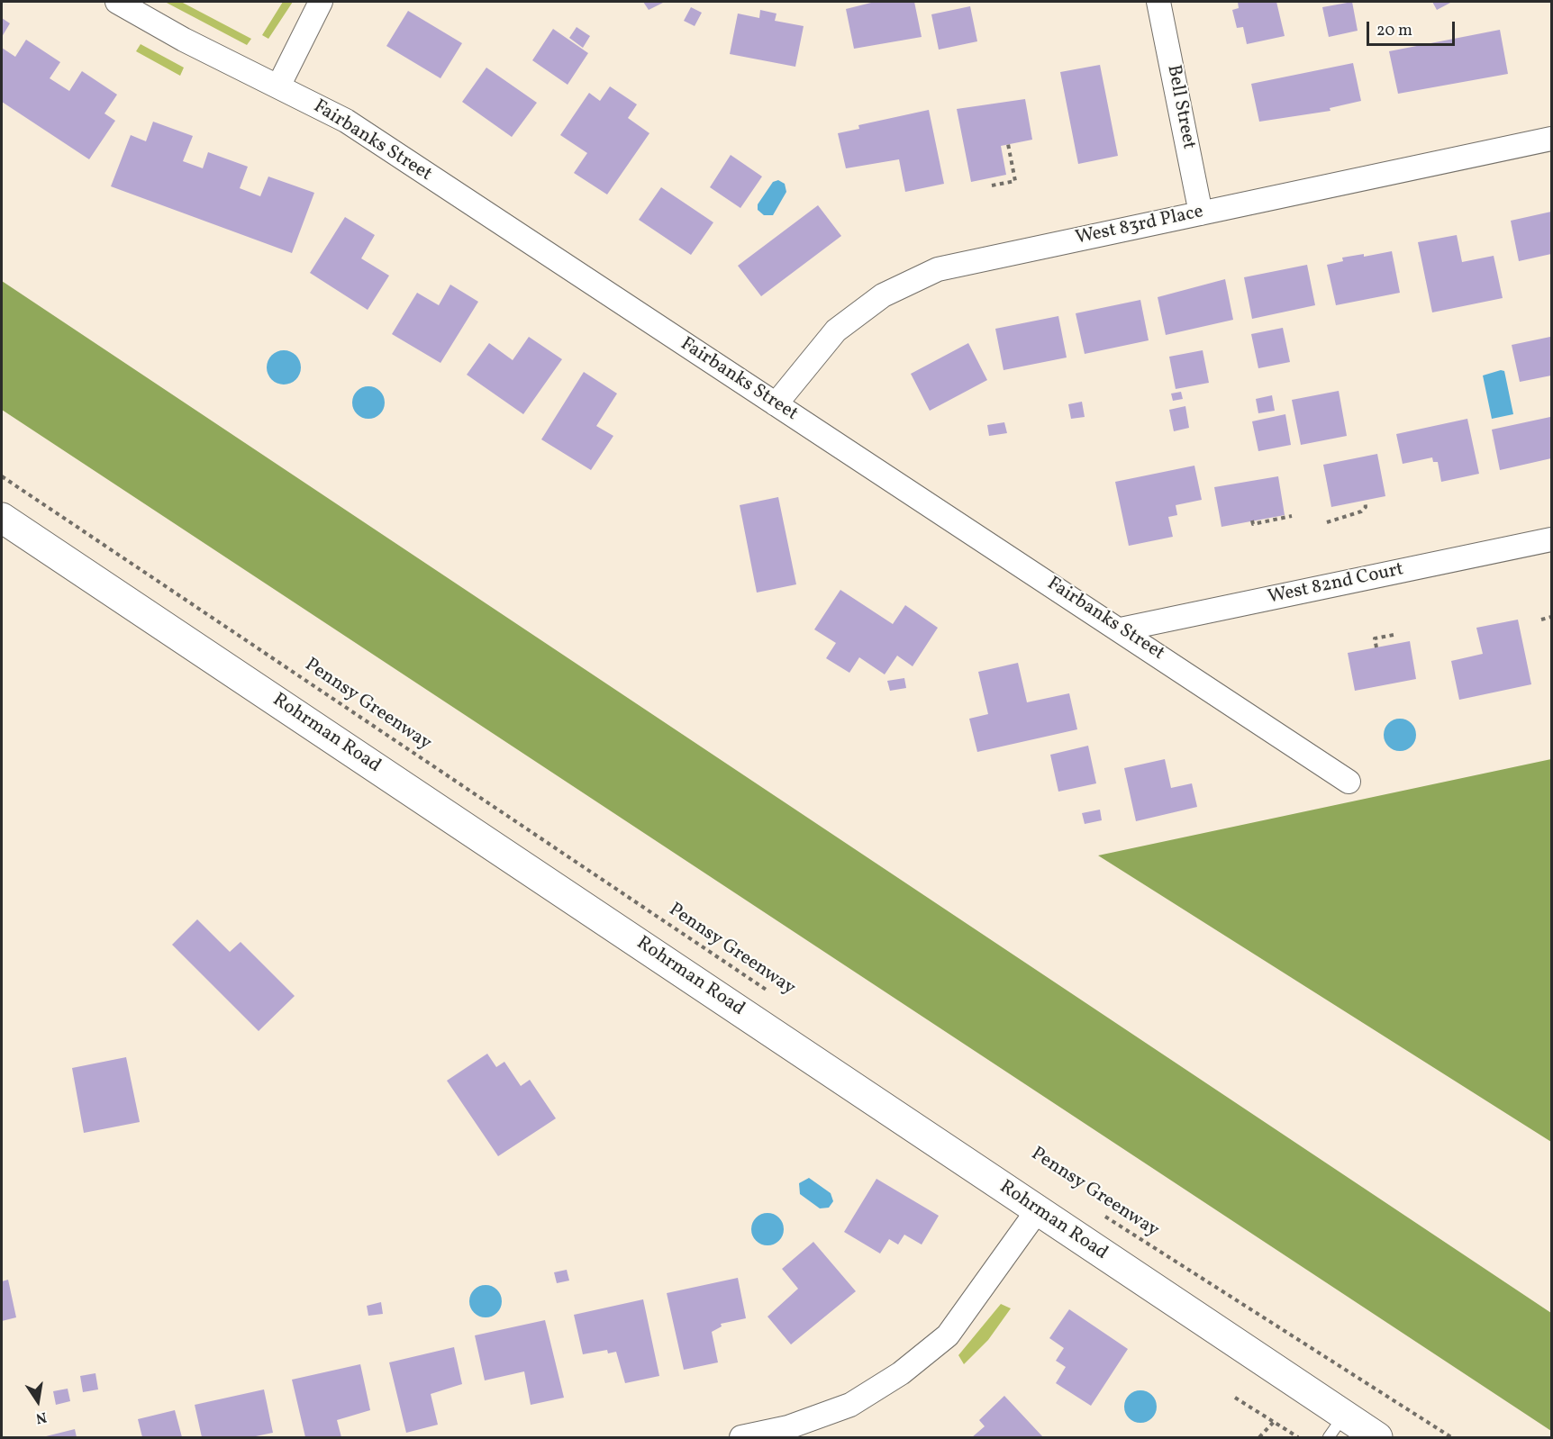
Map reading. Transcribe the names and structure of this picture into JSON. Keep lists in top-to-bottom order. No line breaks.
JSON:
{"streets":{"street":["Bell Street","Fairbanks Street","West 83rd Place","West 82nd Court","Rohrman Road"],"path":["Pennsy Greenway"]},"crossings":[["Bell Street","West 83rd Place"],["Fairbanks Street","West 83rd Place"],["Fairbanks Street","West 82nd Court"]],"scale_bar":"20 m","north":"bottom"}
